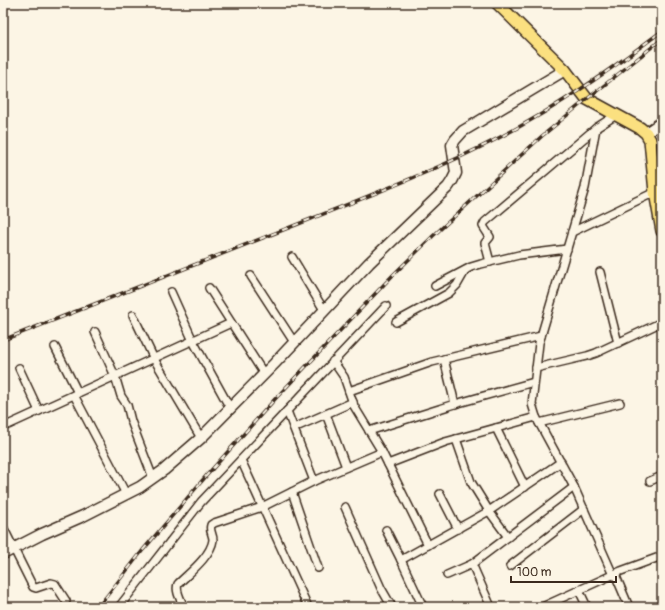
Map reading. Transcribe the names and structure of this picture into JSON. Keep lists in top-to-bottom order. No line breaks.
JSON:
{"scale_bar":"100 m"}
